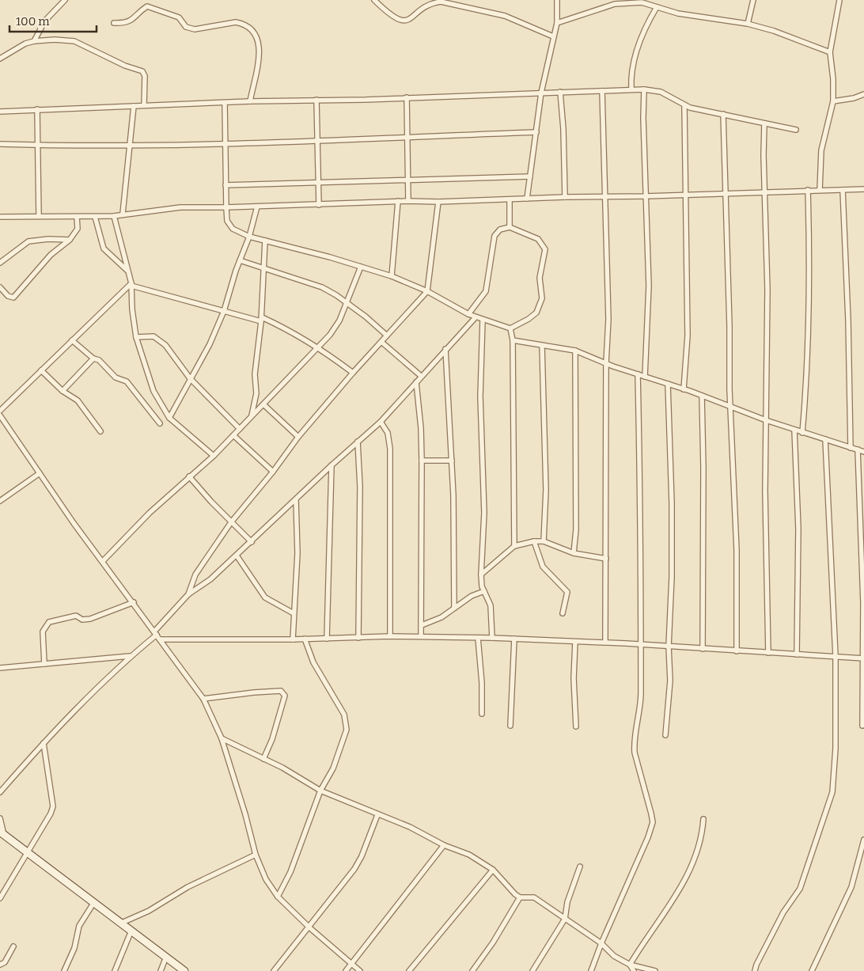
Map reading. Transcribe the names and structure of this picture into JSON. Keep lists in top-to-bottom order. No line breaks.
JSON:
{"scale_bar":"100 m"}
